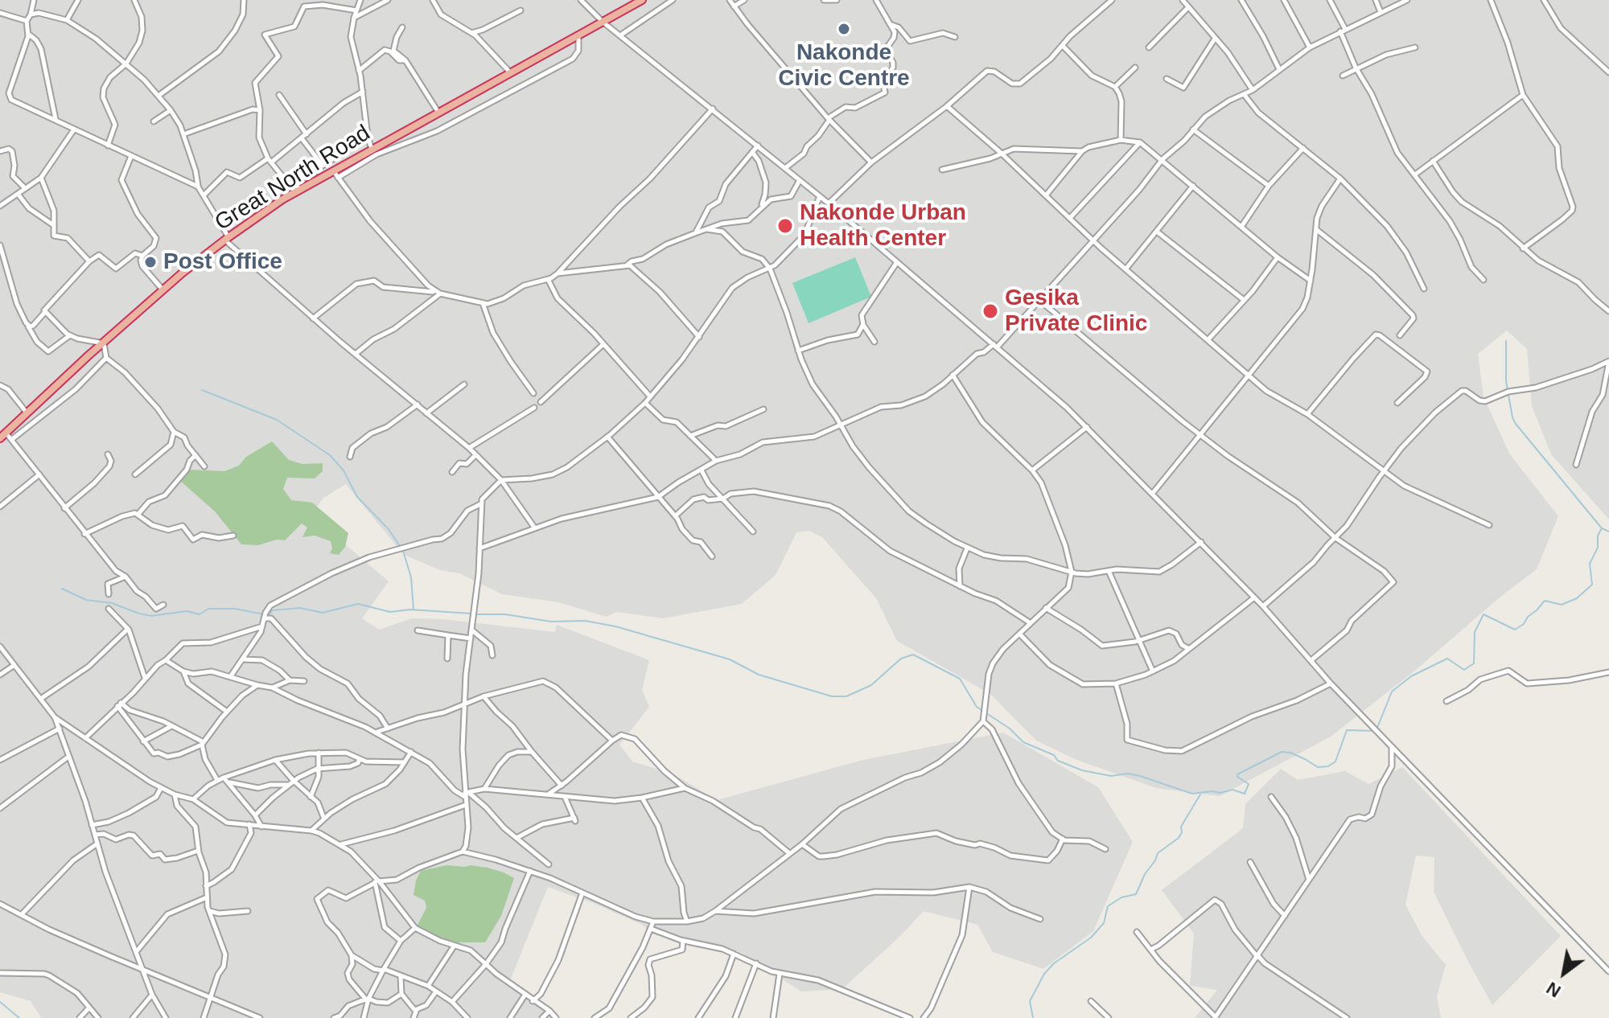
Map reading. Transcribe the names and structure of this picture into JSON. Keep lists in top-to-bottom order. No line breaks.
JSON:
{"streets":{"highway":["Great North Road"]},"places":["Nakonde Civic Centre","Nakonde Urban Health Center","Post Office","Gesika Private Clinic"],"north":"bottom left"}
